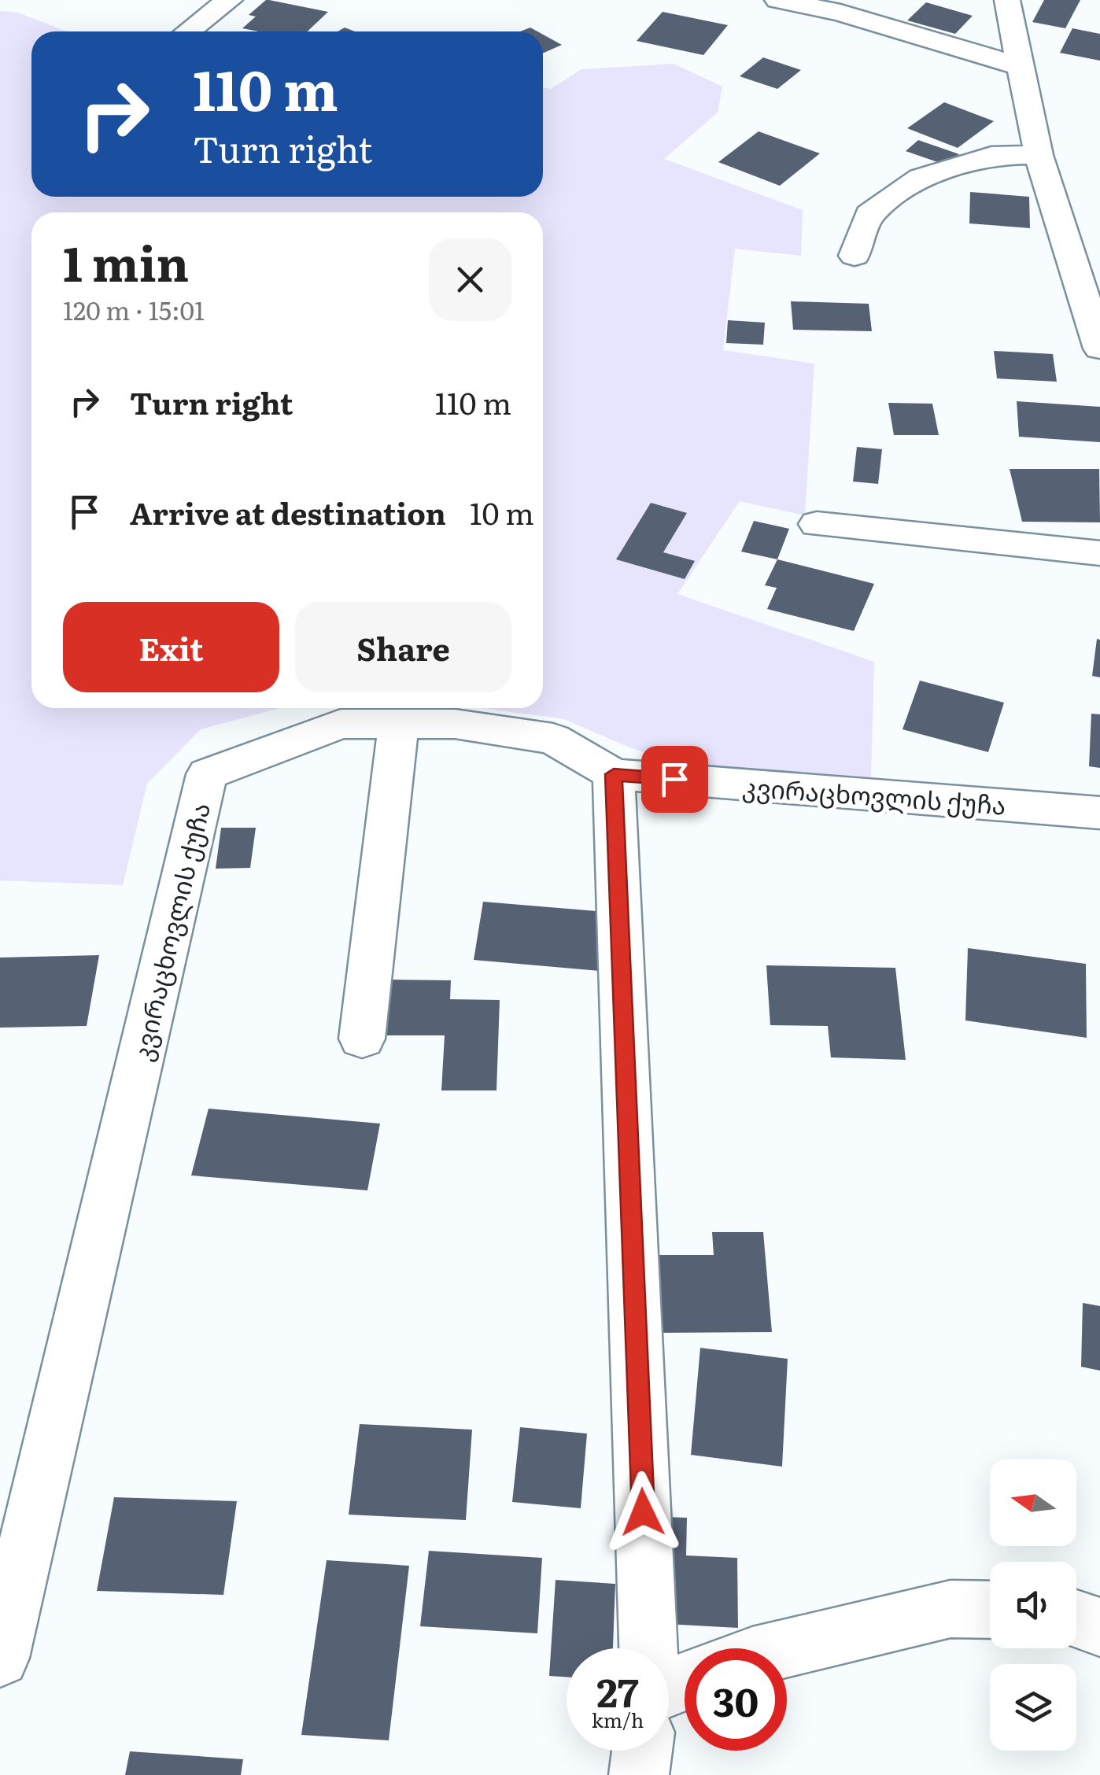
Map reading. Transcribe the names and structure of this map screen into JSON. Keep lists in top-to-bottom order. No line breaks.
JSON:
{"streets":{"street":["კვირაცხოვლის ქუჩა"]},"north":"left","page":{"turn":["110 m","Turn right"],"heading":["1 min","120 m · 15:01"],"list":[{"name":"Turn right","value":"110 m"},{"name":"Arrive at destination","value":"10 m"}],"buttons":["Exit","Share"],"speed":"27 km/h","limit":"30"}}
